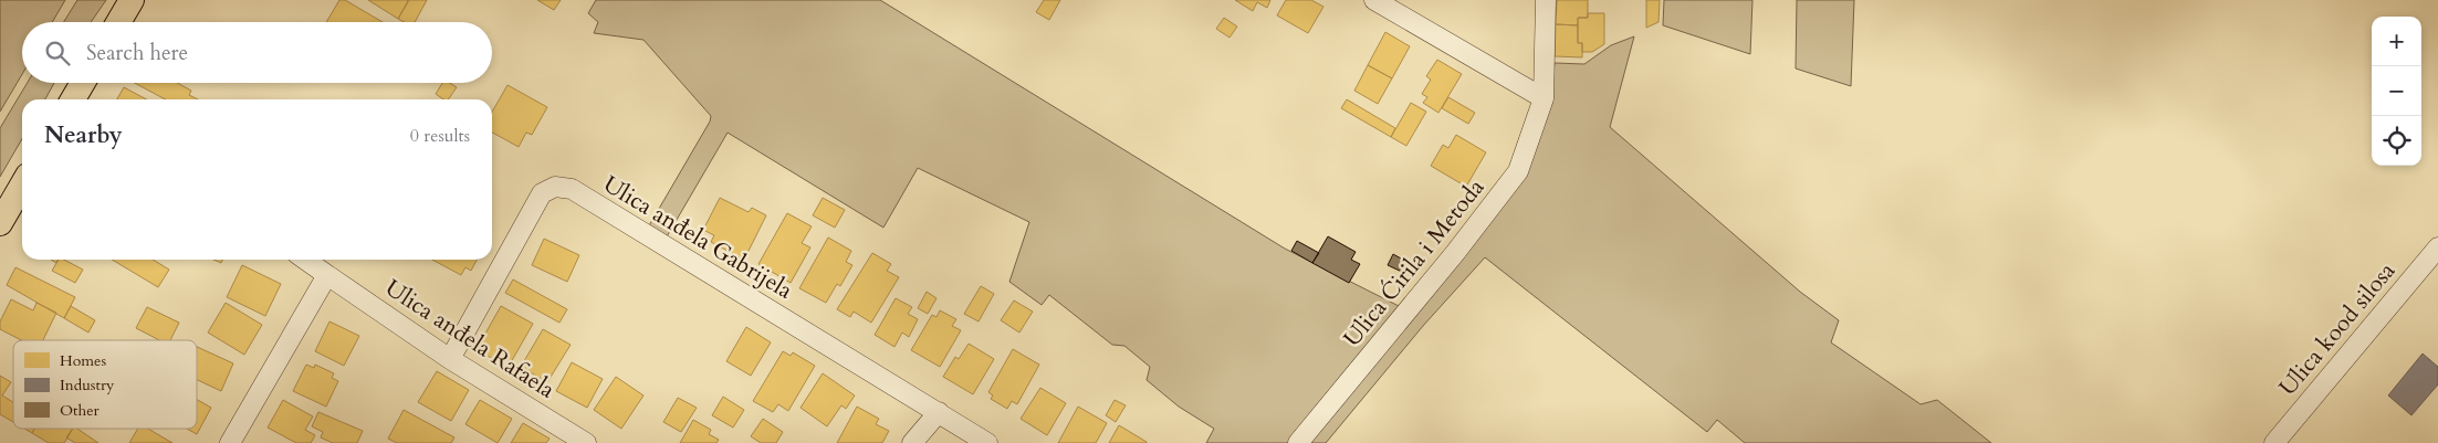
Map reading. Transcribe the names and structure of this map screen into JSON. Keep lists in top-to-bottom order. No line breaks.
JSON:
{"streets":{"street":["Ulica anđela Gabrijela","Ulica Ćirila i Metoda","Ulica kood silosa","Ulica anđela Rafaela"]},"crossings":[["Ulica anđela Gabrijela","Ulica anđela Rafaela"]],"legend":["Homes","Industry","Other"],"page":{"map_buttons":["+","−"],"search":"Search here","heading":["Nearby","0 results"]}}
